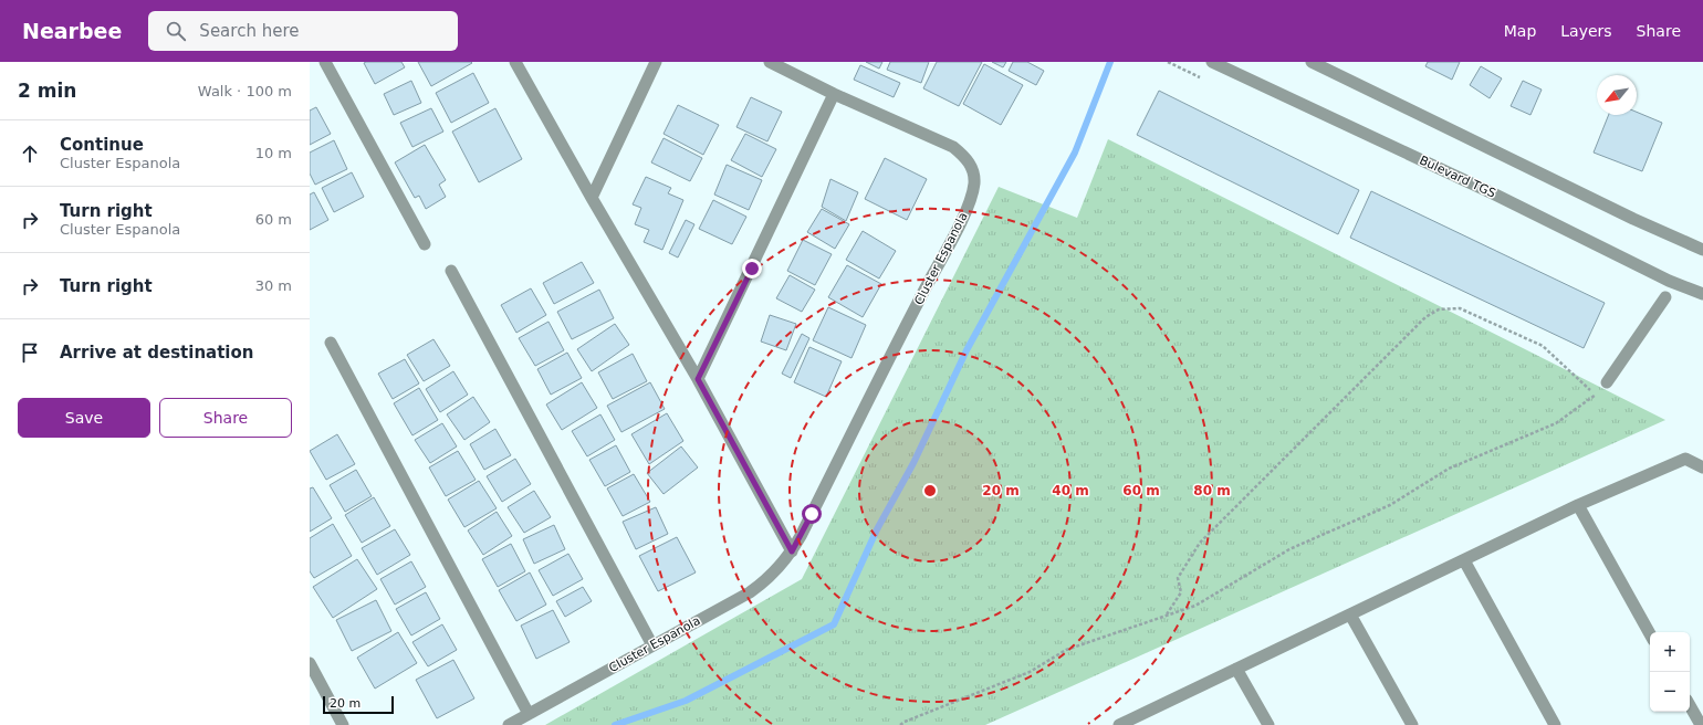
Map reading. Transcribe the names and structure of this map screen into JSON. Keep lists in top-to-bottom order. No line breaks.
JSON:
{"streets":{"street":["Bulevard TGS","Cluster Espanola"]},"scale_bar":"20 m","north":"bottom left","page":{"header":"Nearbee","search":"Search here","nav":["Map","Layers","Share"],"heading":["2 min","Walk · 100 m"],"list":[["Continue","Cluster Espanola","10 m"],["Turn right","Cluster Espanola","60 m"],["Turn right","30 m"],"Arrive at destination"],"buttons":["Save","Share"],"map_buttons":["+","−"],"scale":"20 m"},"rings":["20 m","40 m","60 m","80 m"]}
